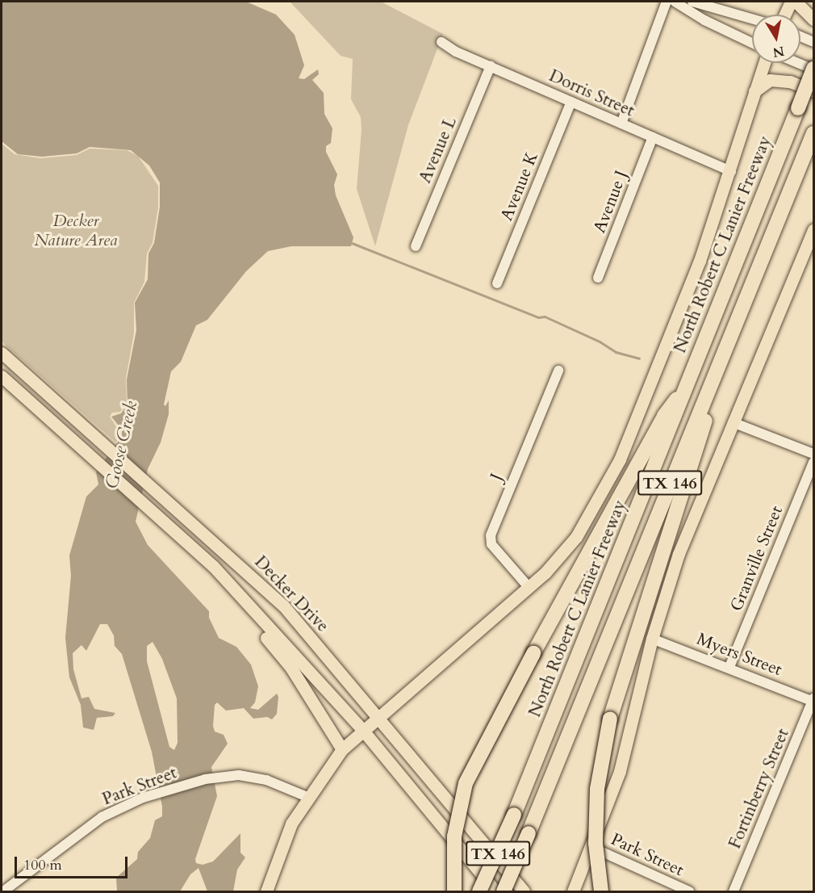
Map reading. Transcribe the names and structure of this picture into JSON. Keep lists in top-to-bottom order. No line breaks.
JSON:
{"streets":{"highway":["North Robert C Lanier Freeway","TX 146"],"main road":["Decker Drive"],"street":["Dorris Street","Avenue L","Avenue K","Avenue J","J","Granville Street","Myers Street","Park Street","Fortinberry Street"]},"crossings":[["Dorris Street","Avenue L"],["Dorris Street","Avenue K"],["Dorris Street","Avenue J"],["Granville Street","Myers Street"],["Myers Street","Fortinberry Street"]],"water":["Goose Creek"],"parks":["Decker Nature Area"],"scale_bar":"100 m","north":"bottom"}
